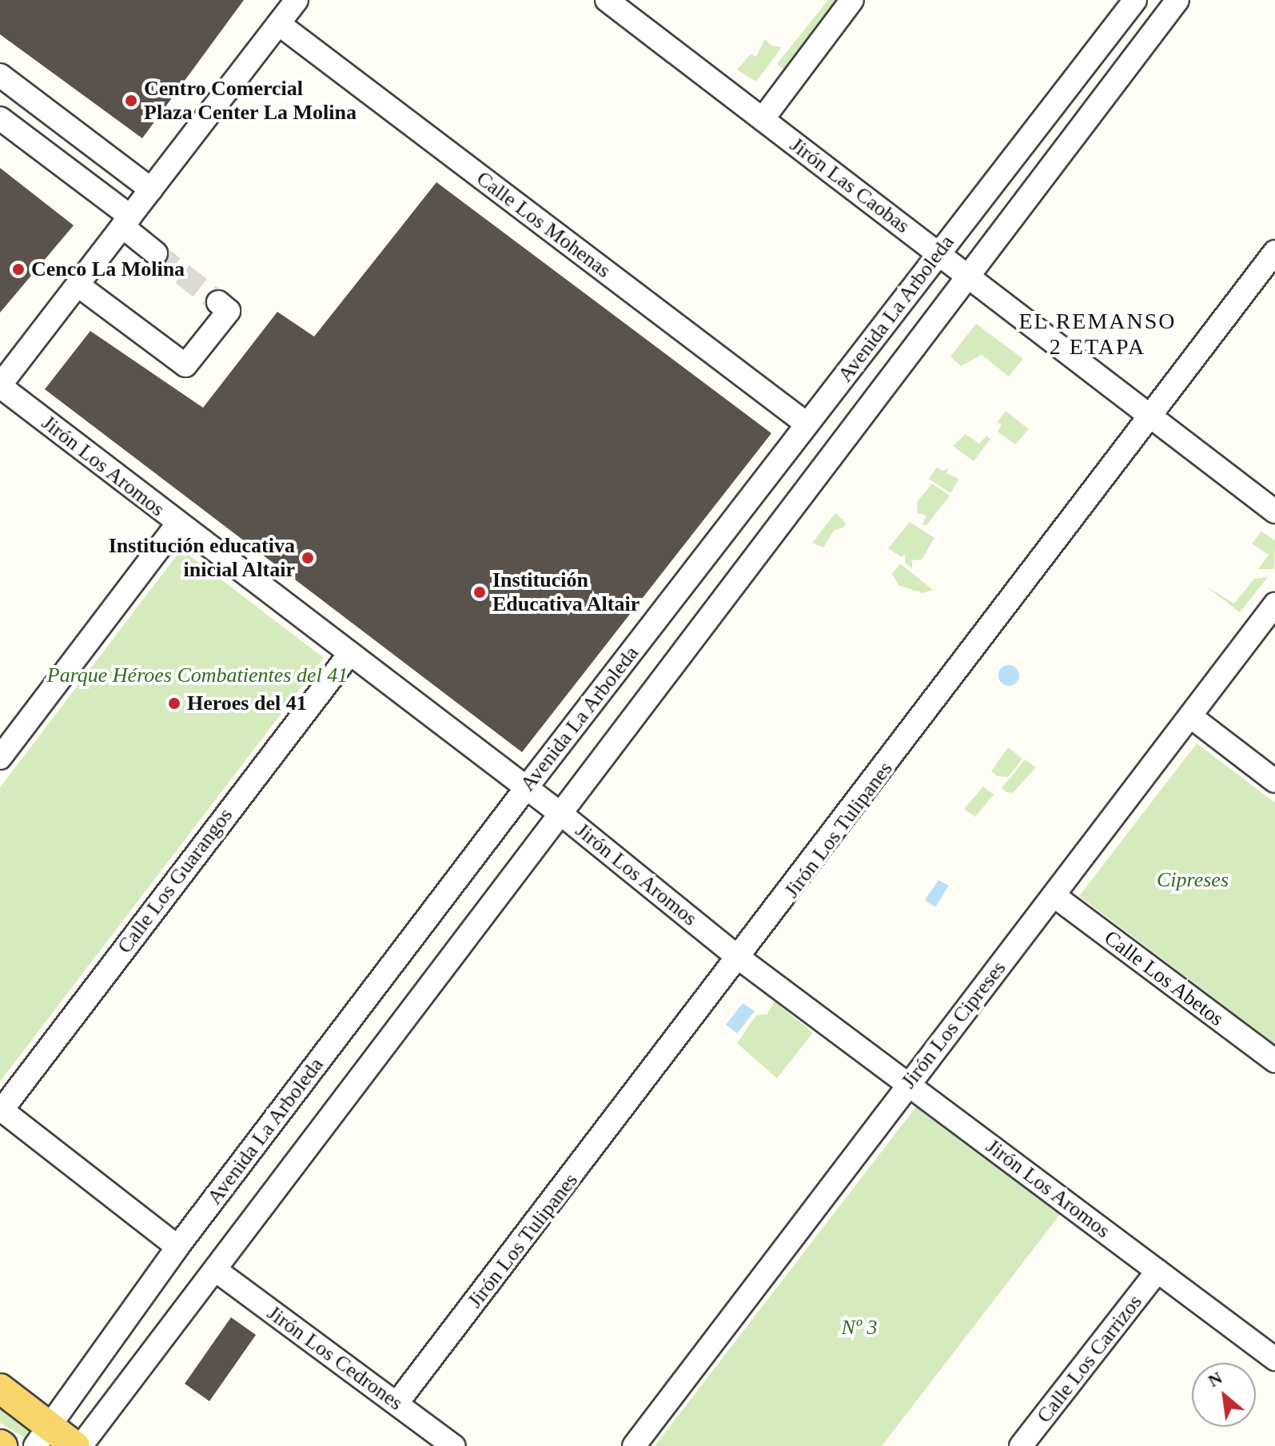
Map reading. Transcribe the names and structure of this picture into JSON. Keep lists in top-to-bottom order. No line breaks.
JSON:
{"streets":{"street":["Jirón Las Caobas","Calle Los Mohenas","Avenida La Arboleda","Jirón Los Aromos","Jirón Los Tulipanes","Calle Los Guarangos","Calle Los Abetos","Jirón Los Cipreses","Jirón Los Cedrones","Calle Los Carrizos"]},"crossings":[["Jirón Las Caobas","Avenida La Arboleda"],["Jirón Las Caobas","Jirón Los Tulipanes"],["Calle Los Mohenas","Avenida La Arboleda"],["Avenida La Arboleda","Jirón Los Aromos"],["Avenida La Arboleda","Jirón Los Cedrones"],["Jirón Los Aromos","Jirón Los Tulipanes"],["Jirón Los Aromos","Calle Los Guarangos"],["Jirón Los Aromos","Jirón Los Cipreses"],["Jirón Los Aromos","Calle Los Carrizos"],["Jirón Los Tulipanes","Jirón Los Cedrones"],["Calle Los Abetos","Jirón Los Cipreses"]],"districts":["EL REMANSO 2 ETAPA"],"parks":["Parque Héroes Combatientes del 41","Cipreses","Nº 3"],"places":["Centro Comercial Plaza Center La Molina","Cenco La Molina","Institución educativa inicial Altair","Institución Educativa Altair","Heroes del 41"],"north":"top left"}
